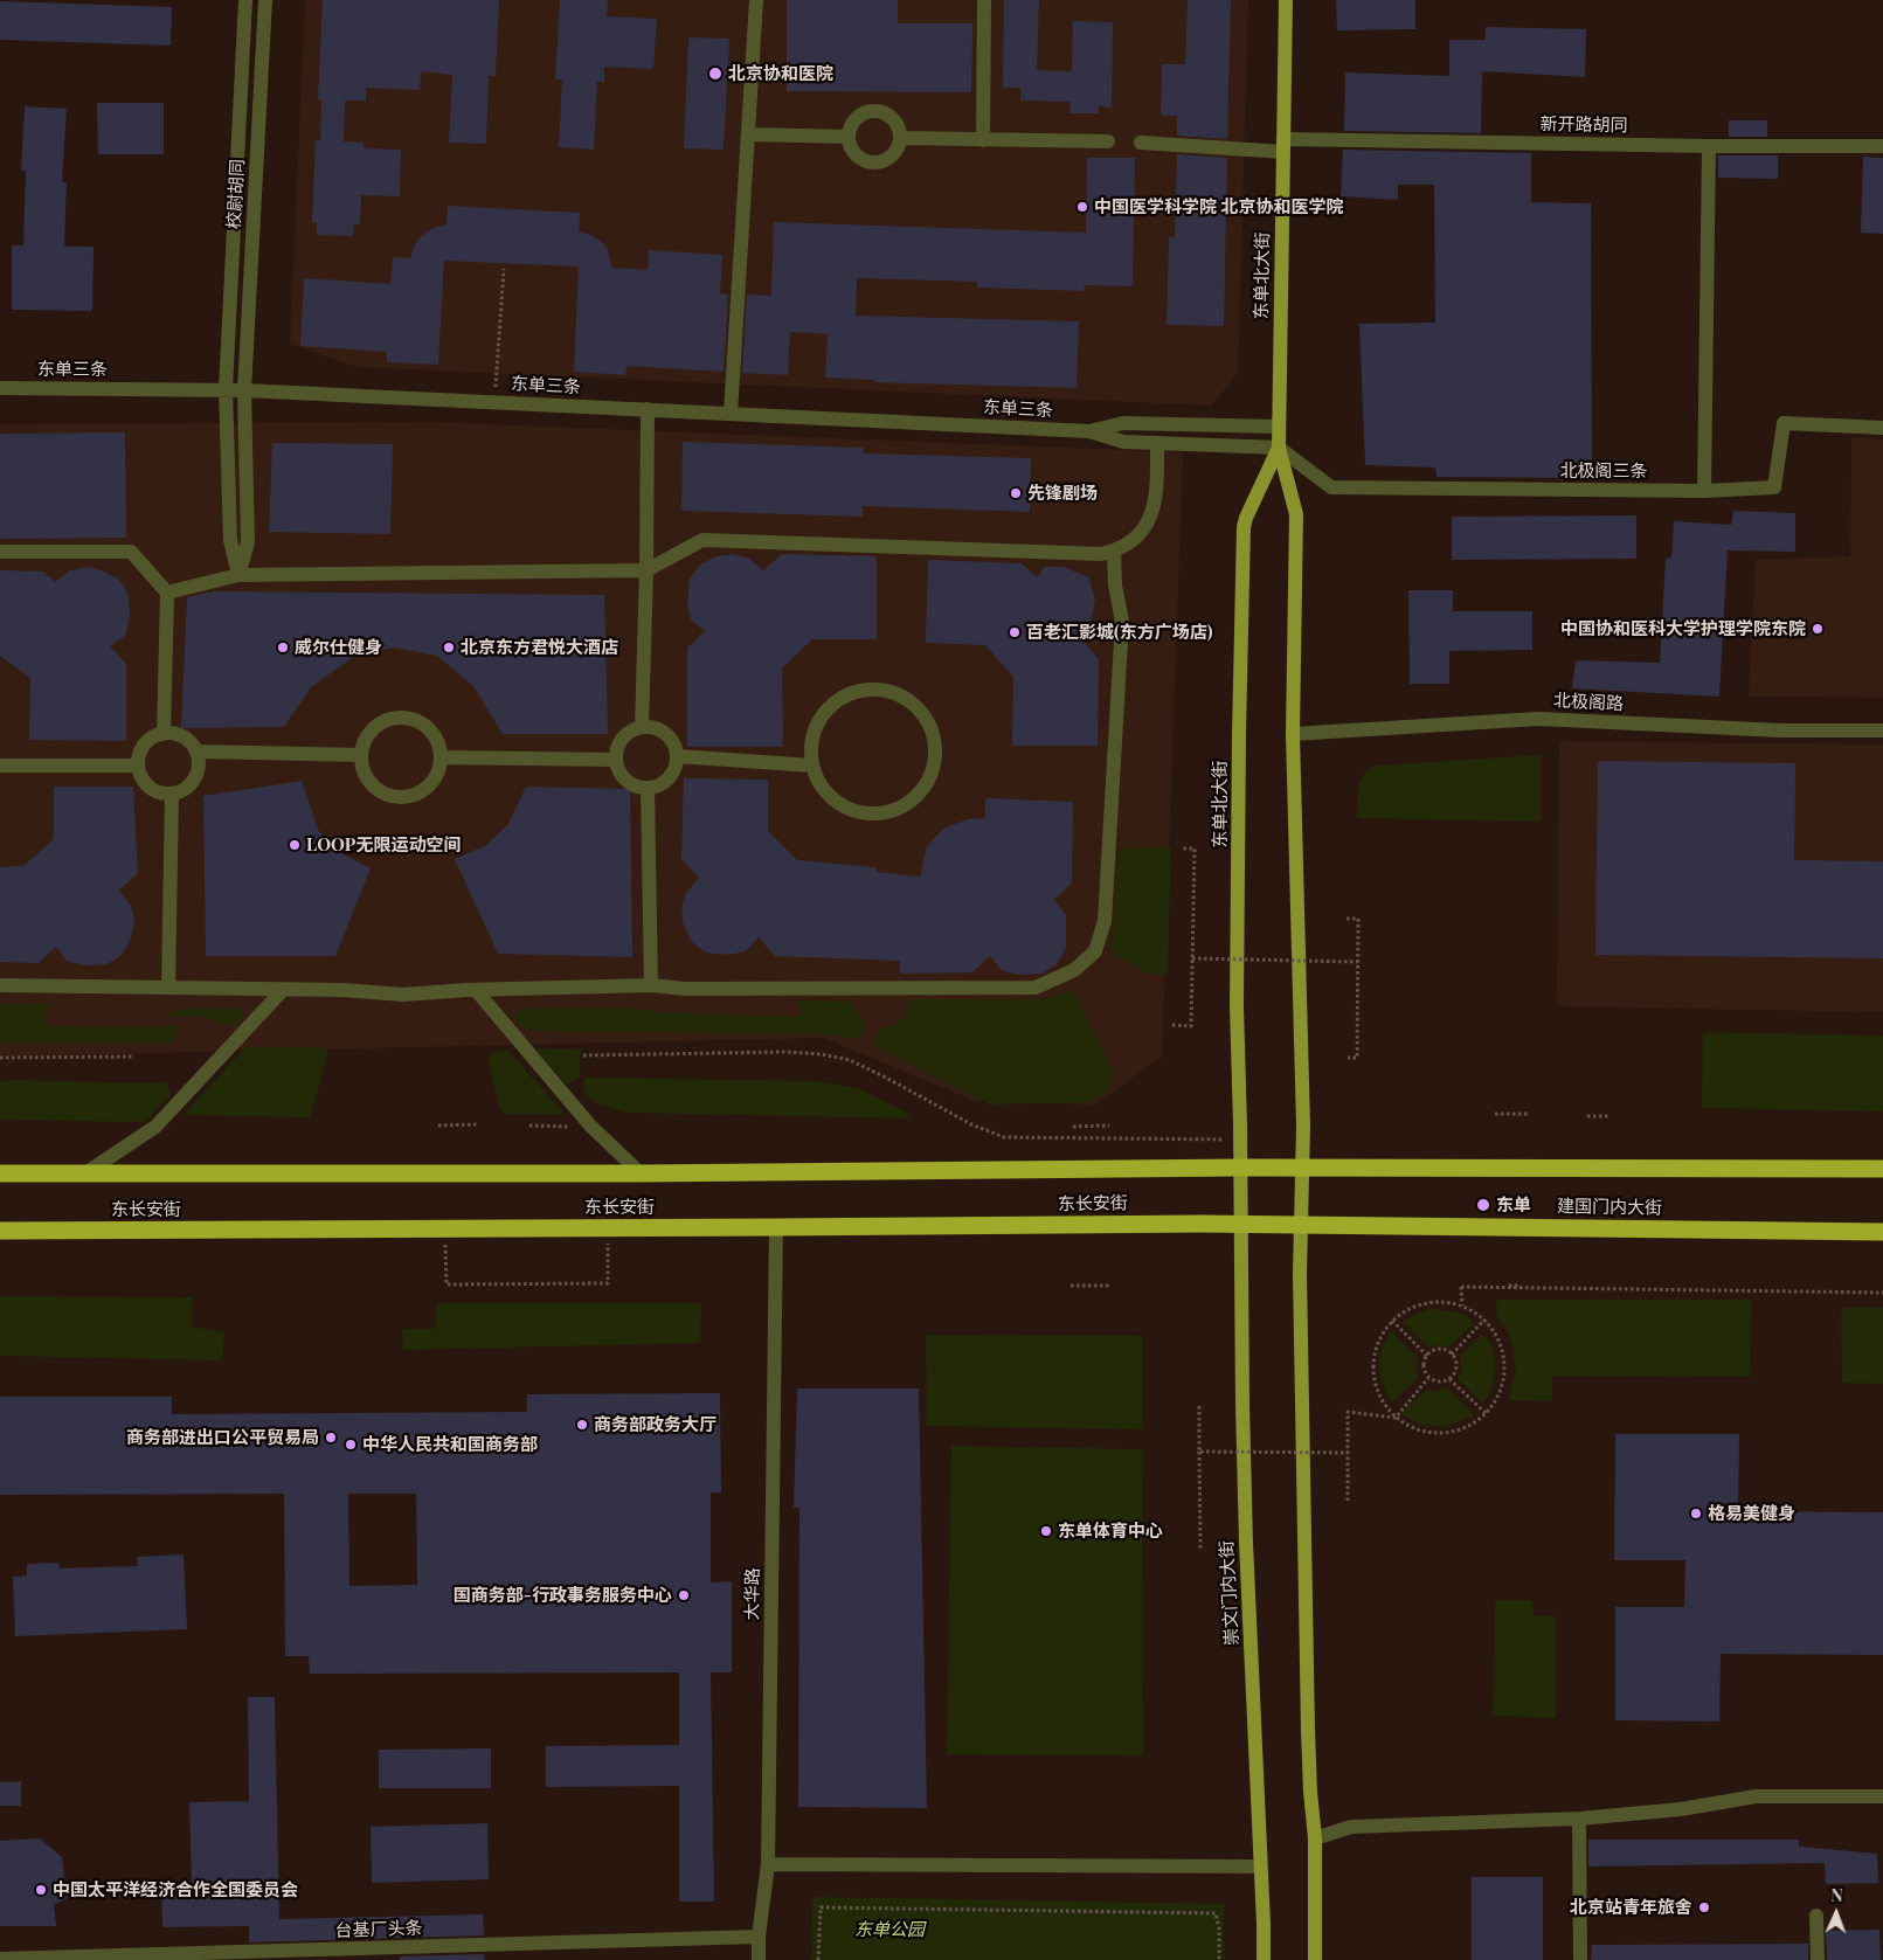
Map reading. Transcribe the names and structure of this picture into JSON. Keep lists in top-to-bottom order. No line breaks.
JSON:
{"streets":{"highway":["东长安街","建国门内大街"],"main road":["东单北大街","崇文门内大街"],"street":["新开路胡同","校尉胡同","东单三条","北极阁三条","北极阁路","大华路","台基厂头条"]},"crossings":[["新开路胡同","东单北大街"],["校尉胡同","东单三条"],["东单北大街","东单三条"],["东单北大街","北极阁三条"],["东单北大街","北极阁路"],["东单北大街","东长安街"],["东单北大街","建国门内大街"],["东单北大街","崇文门内大街"],["东单三条","北极阁三条"],["东长安街","建国门内大街"],["东长安街","崇文门内大街"],["东长安街","大华路"],["大华路","台基厂头条"]],"parks":["东单公园"],"places":["北京协和医院","中国医学科学院 北京协和医学院","先锋剧场","中国协和医科大学护理学院东院","百老汇影城(东方广场店)","威尔仕健身","北京东方君悦大酒店","LOOP无限运动空间","东单","商务部政务大厅","商务部进出口公平贸易局","中华人民共和国商务部","格易美健身","东单体育中心","国商务部-行政事务服务中心","中国太平洋经济合作全国委员会","北京站青年旅舍"],"north":"top"}
